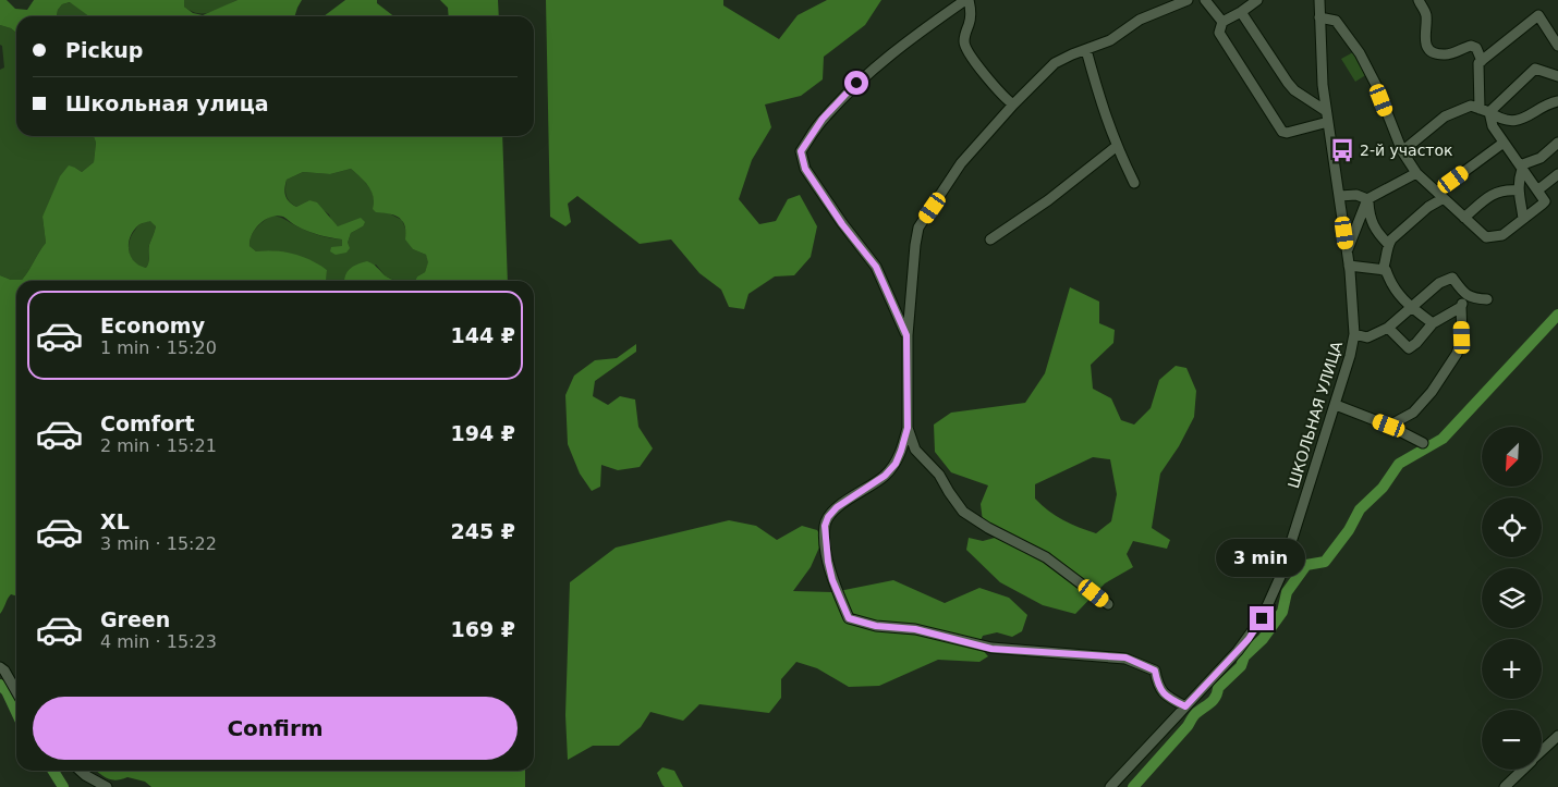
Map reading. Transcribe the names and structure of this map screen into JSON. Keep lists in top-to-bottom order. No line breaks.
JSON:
{"streets":{"street":["ШКОЛЬНАЯ УЛИЦА"]},"places":{"bus stop":["2-й участок"]},"north":"bottom left","page":{"banner":["Pickup","Школьная улица"],"list":[{"name":"Economy","note":"1 min · 15:20","value":"144 ₽"},{"name":"Comfort","note":"2 min · 15:21","value":"194 ₽"},{"name":"XL","note":"3 min · 15:22","value":"245 ₽"},{"name":"Green","note":"4 min · 15:23","value":"169 ₽"}],"map_buttons":["+","−"],"bubble":"3 min","buttons":"Confirm"}}
